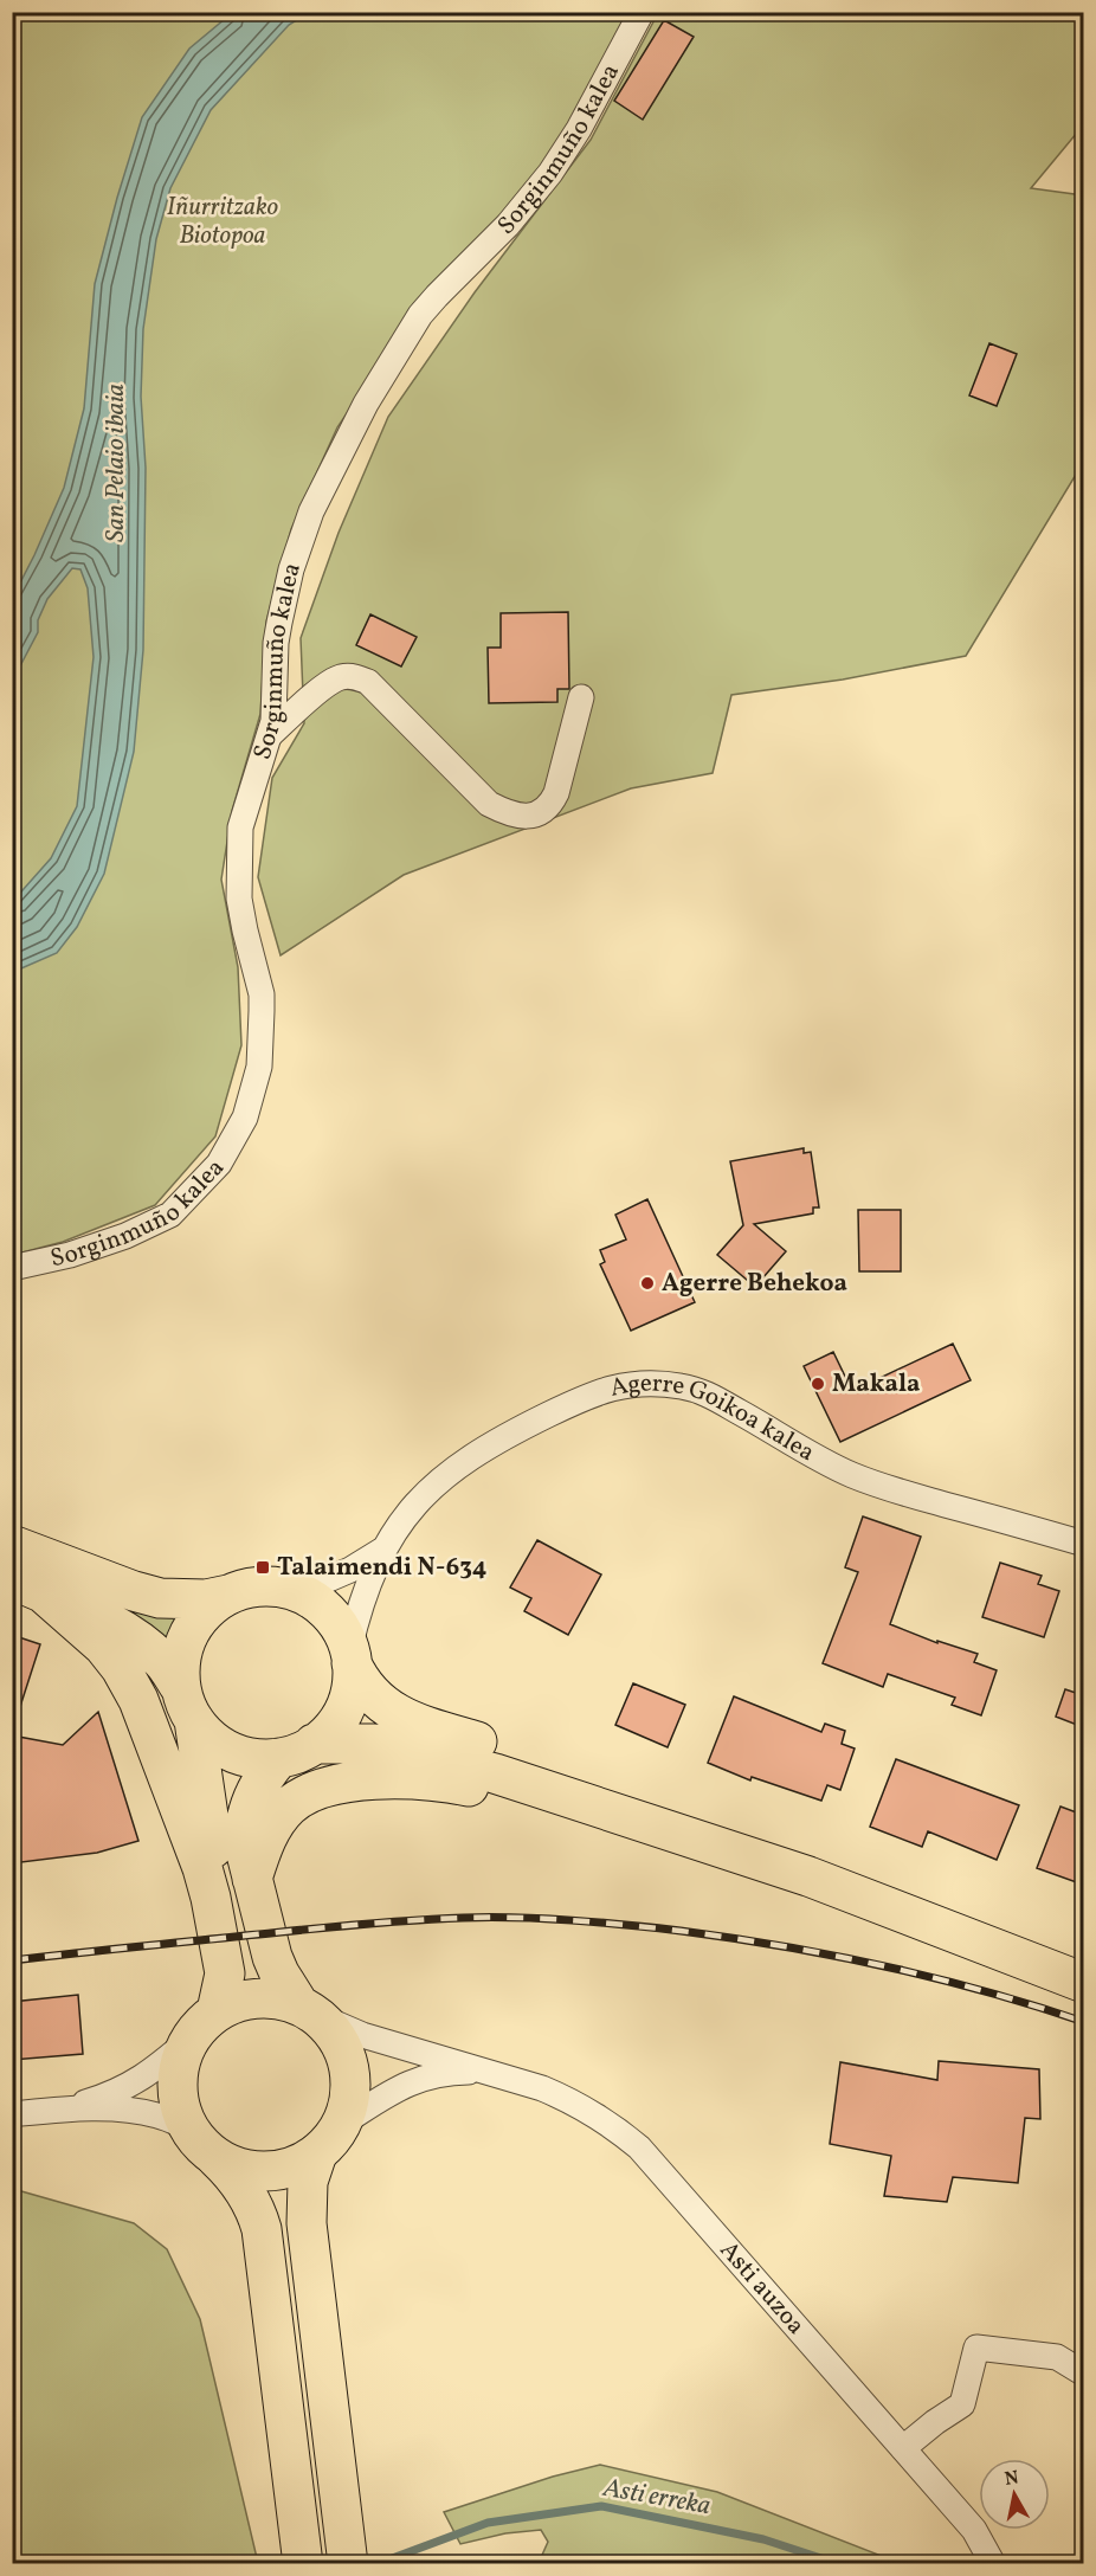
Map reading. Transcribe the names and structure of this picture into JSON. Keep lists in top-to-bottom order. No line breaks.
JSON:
{"streets":{"street":["Sorginmuño kalea","Agerre Goikoa kalea","Asti auzoa"]},"water":["San Pelaio ibaia","Asti erreka"],"parks":["Iñurritzako Biotopoa"],"places":{"other":["Agerre Behekoa","Makala"],"transit":["Talaimendi N-634"]},"north":"top"}
